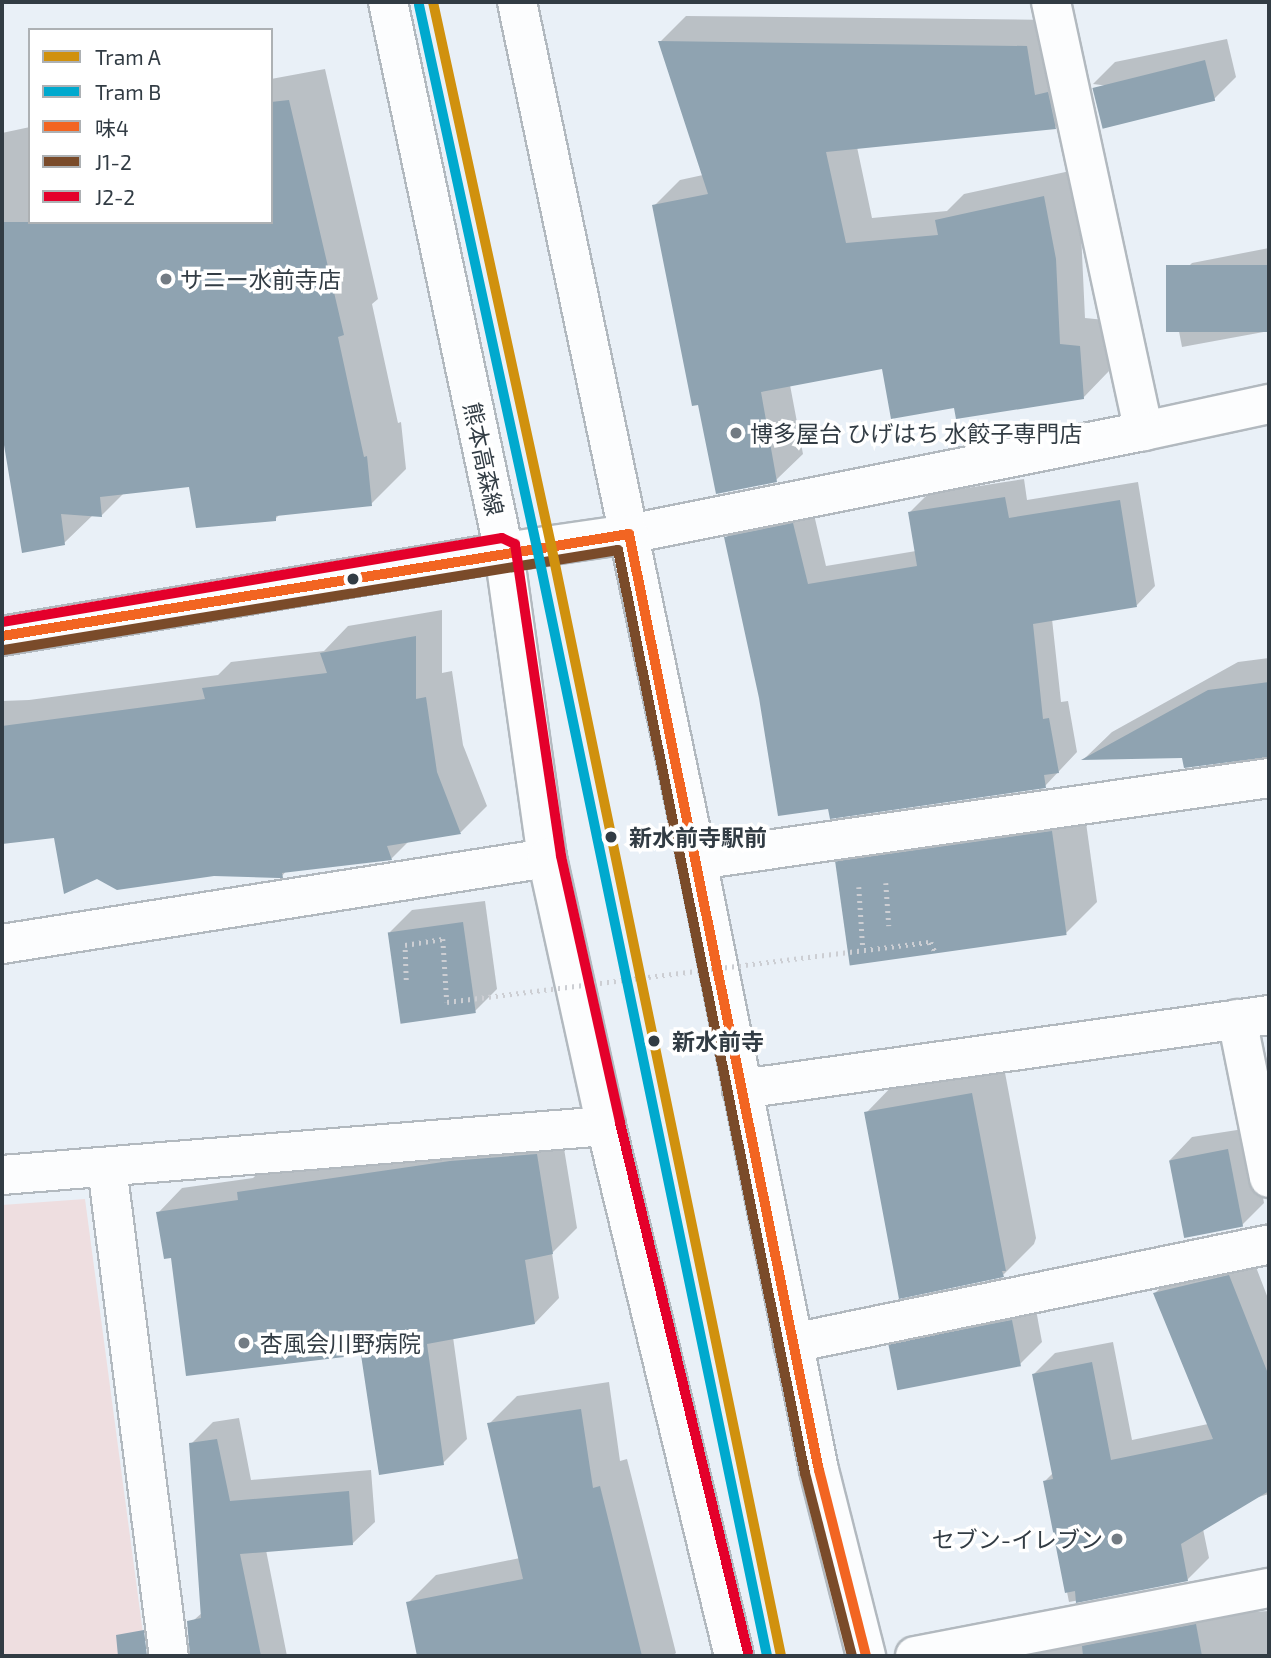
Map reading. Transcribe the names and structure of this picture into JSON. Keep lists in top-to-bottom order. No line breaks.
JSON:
{"streets":{"street":["熊本高森線"]},"places":["サニー水前寺店","博多屋台 ひげはち 水餃子専門店","新水前寺駅前","新水前寺","杏風会川野病院","セブン-イレブン"],"lines":["tram line A","tram line B","transit line 味4","transit line J2-2","transit line J1-2"],"legend":["Tram A","Tram B","味4","J1-2","J2-2"]}
